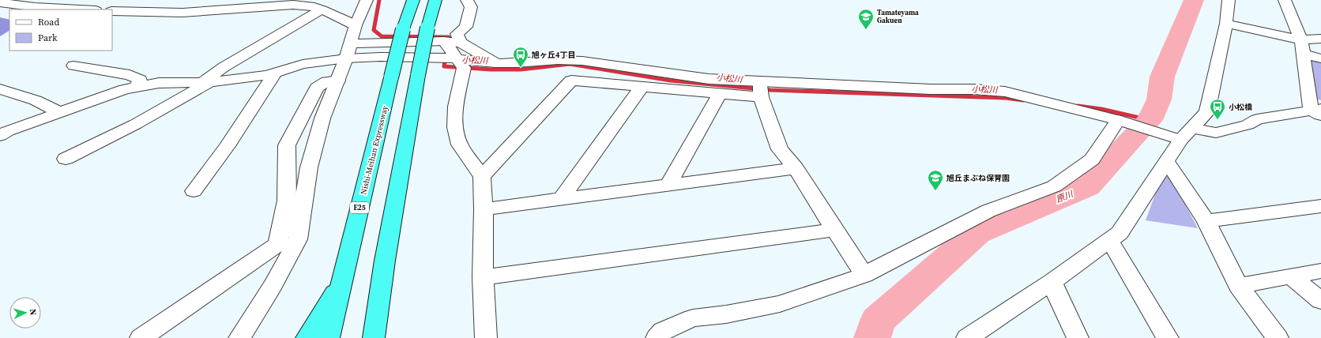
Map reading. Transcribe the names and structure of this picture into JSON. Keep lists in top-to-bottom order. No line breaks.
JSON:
{"streets":{"highway":["Nishi-Meihan Expressway","E25"]},"water":["小松川","原川"],"places":{"school or university":["Tamateyama Gakuen","旭丘まぶね保育園"],"bus stop":["旭ヶ丘4丁目","小松橋"]},"legend":["Road","Park"],"north":"right"}
